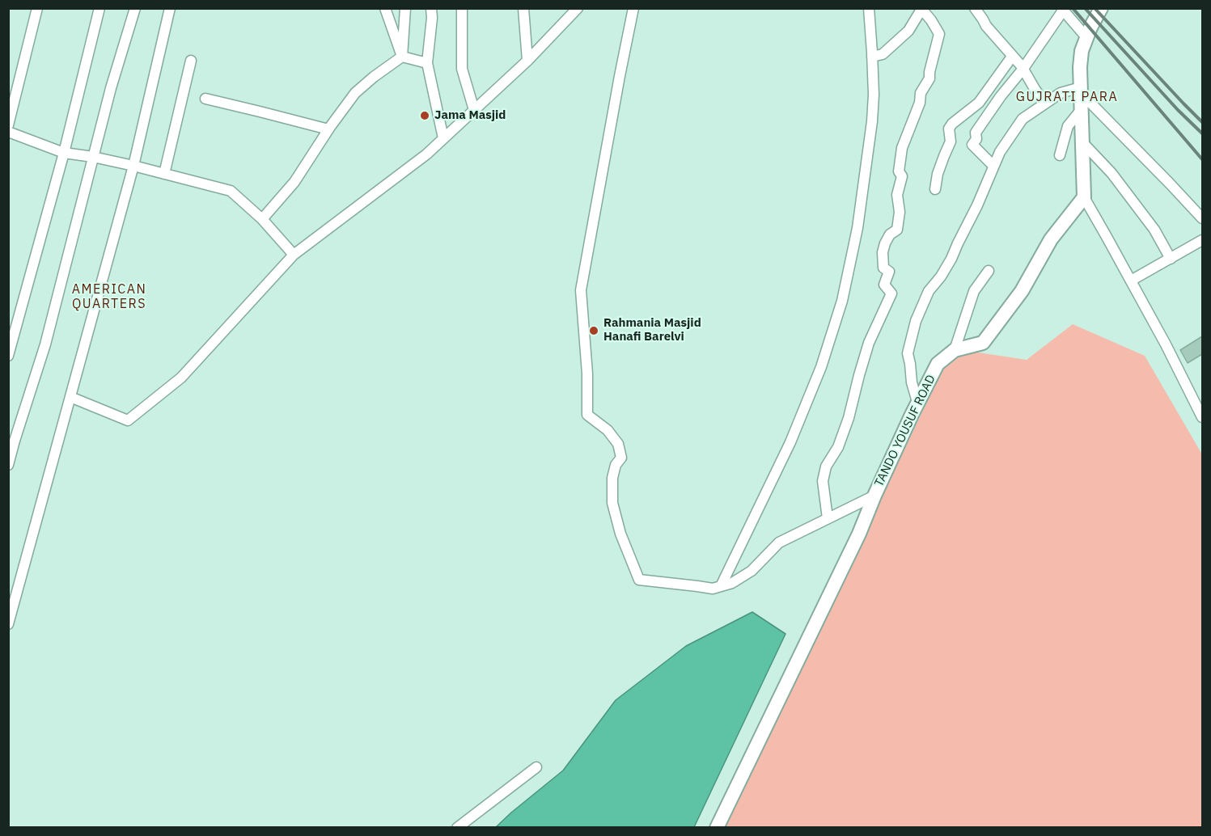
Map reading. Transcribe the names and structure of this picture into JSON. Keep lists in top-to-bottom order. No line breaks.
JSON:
{"streets":{"street":["TANDO YOUSUF ROAD"]},"districts":["GUJRATI PARA","AMERICAN QUARTERS"],"places":["Jama Masjid","Rahmania Masjid Hanafi Barelvi"]}
